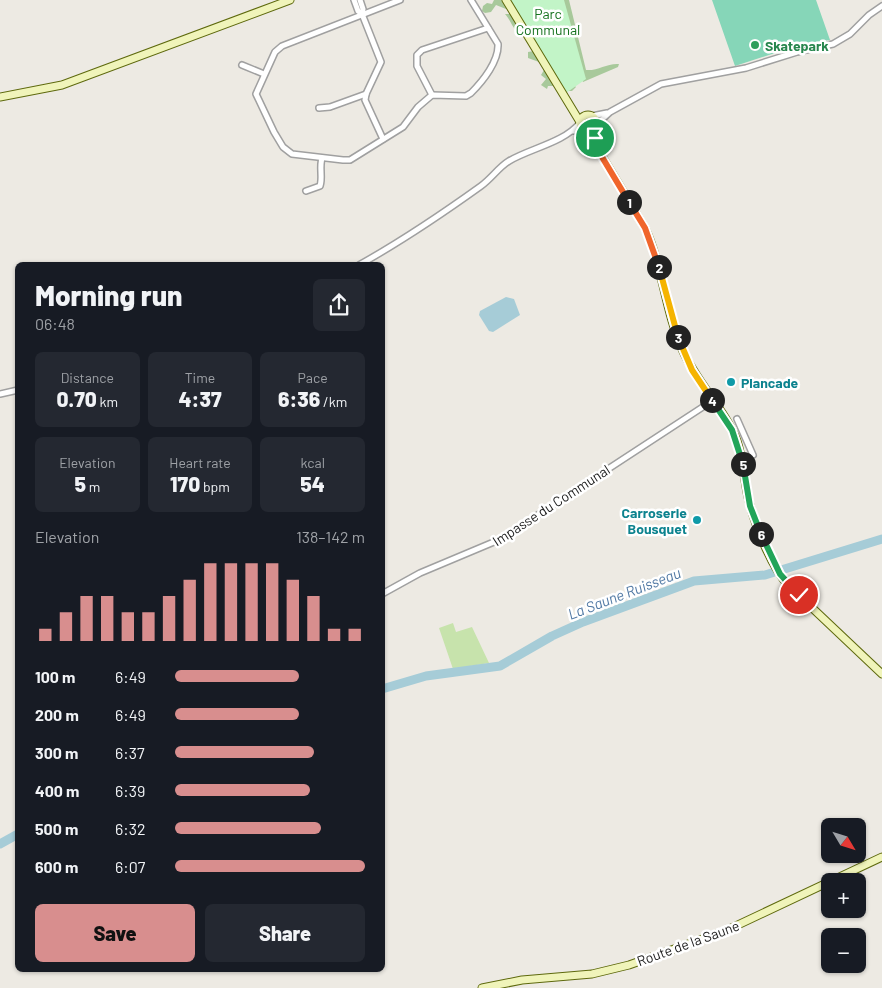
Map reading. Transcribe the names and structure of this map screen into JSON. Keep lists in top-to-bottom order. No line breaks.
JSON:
{"streets":{"street":["Impasse du Communal","Route de la Saune"]},"water":["La Saune Ruisseau"],"parks":["Parc Communal"],"places":["Skatepark","Plancade","Carroserie Bousquet"],"north":"bottom right","page":{"pins":["1","2","3","4","5","6"],"heading":["Morning run","06:48"],"stats":[["Distance","0.70 km"],["Time","4:37"],["Pace","6:36 /km"],["Elevation","5 m"],["Heart rate","170 bpm"],["kcal","54"]],"chart":["Elevation","138–142 m"],"list":[{"name":"100 m","note":"6:49"},{"name":"200 m","note":"6:49"},{"name":"300 m","note":"6:37"},{"name":"400 m","note":"6:39"},{"name":"500 m","note":"6:32"},{"name":"600 m","note":"6:07"}],"map_buttons":["+","−"],"buttons":["Save","Share"]}}
